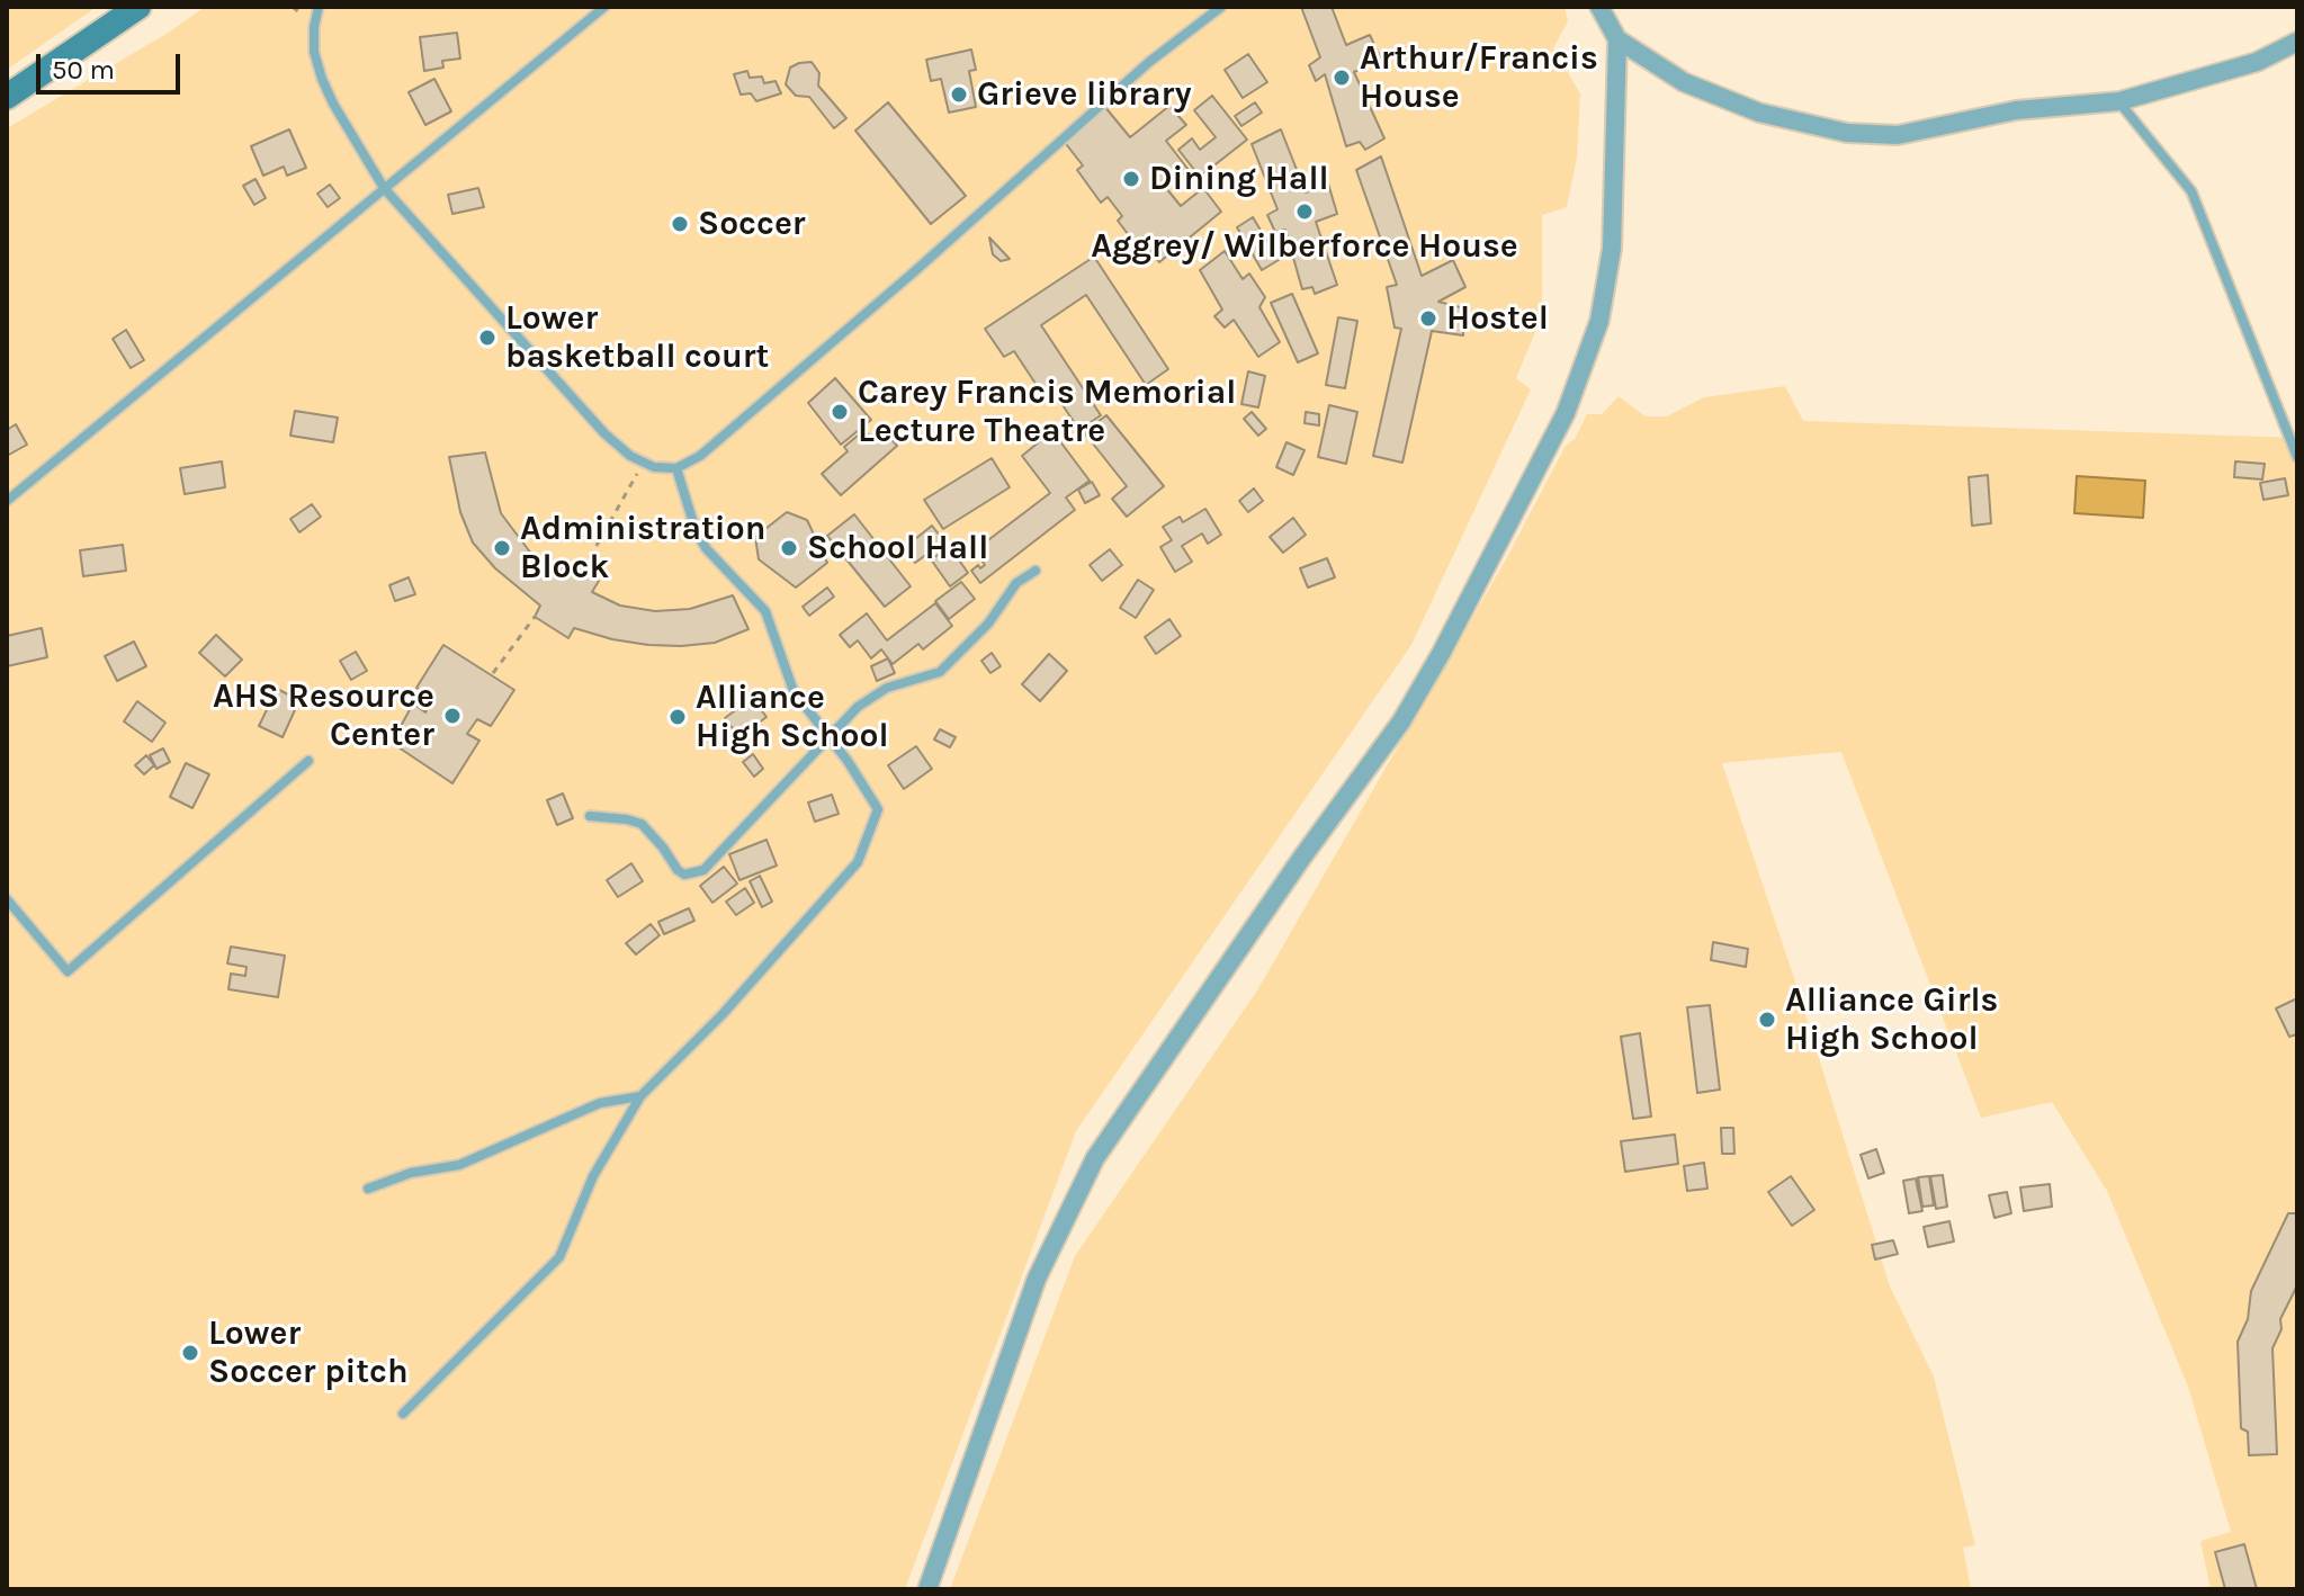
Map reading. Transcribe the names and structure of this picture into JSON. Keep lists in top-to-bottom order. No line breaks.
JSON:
{"places":["Arthur/Francis House","Grieve library","Dining Hall","Aggrey/ Wilberforce House","Soccer","Hostel","Lower basketball court","Carey Francis Memorial Lecture Theatre","Administration Block","School Hall","AHS Resource Center","Alliance High School","Alliance Girls High School","Lower Soccer pitch"],"scale_bar":"50 m"}
